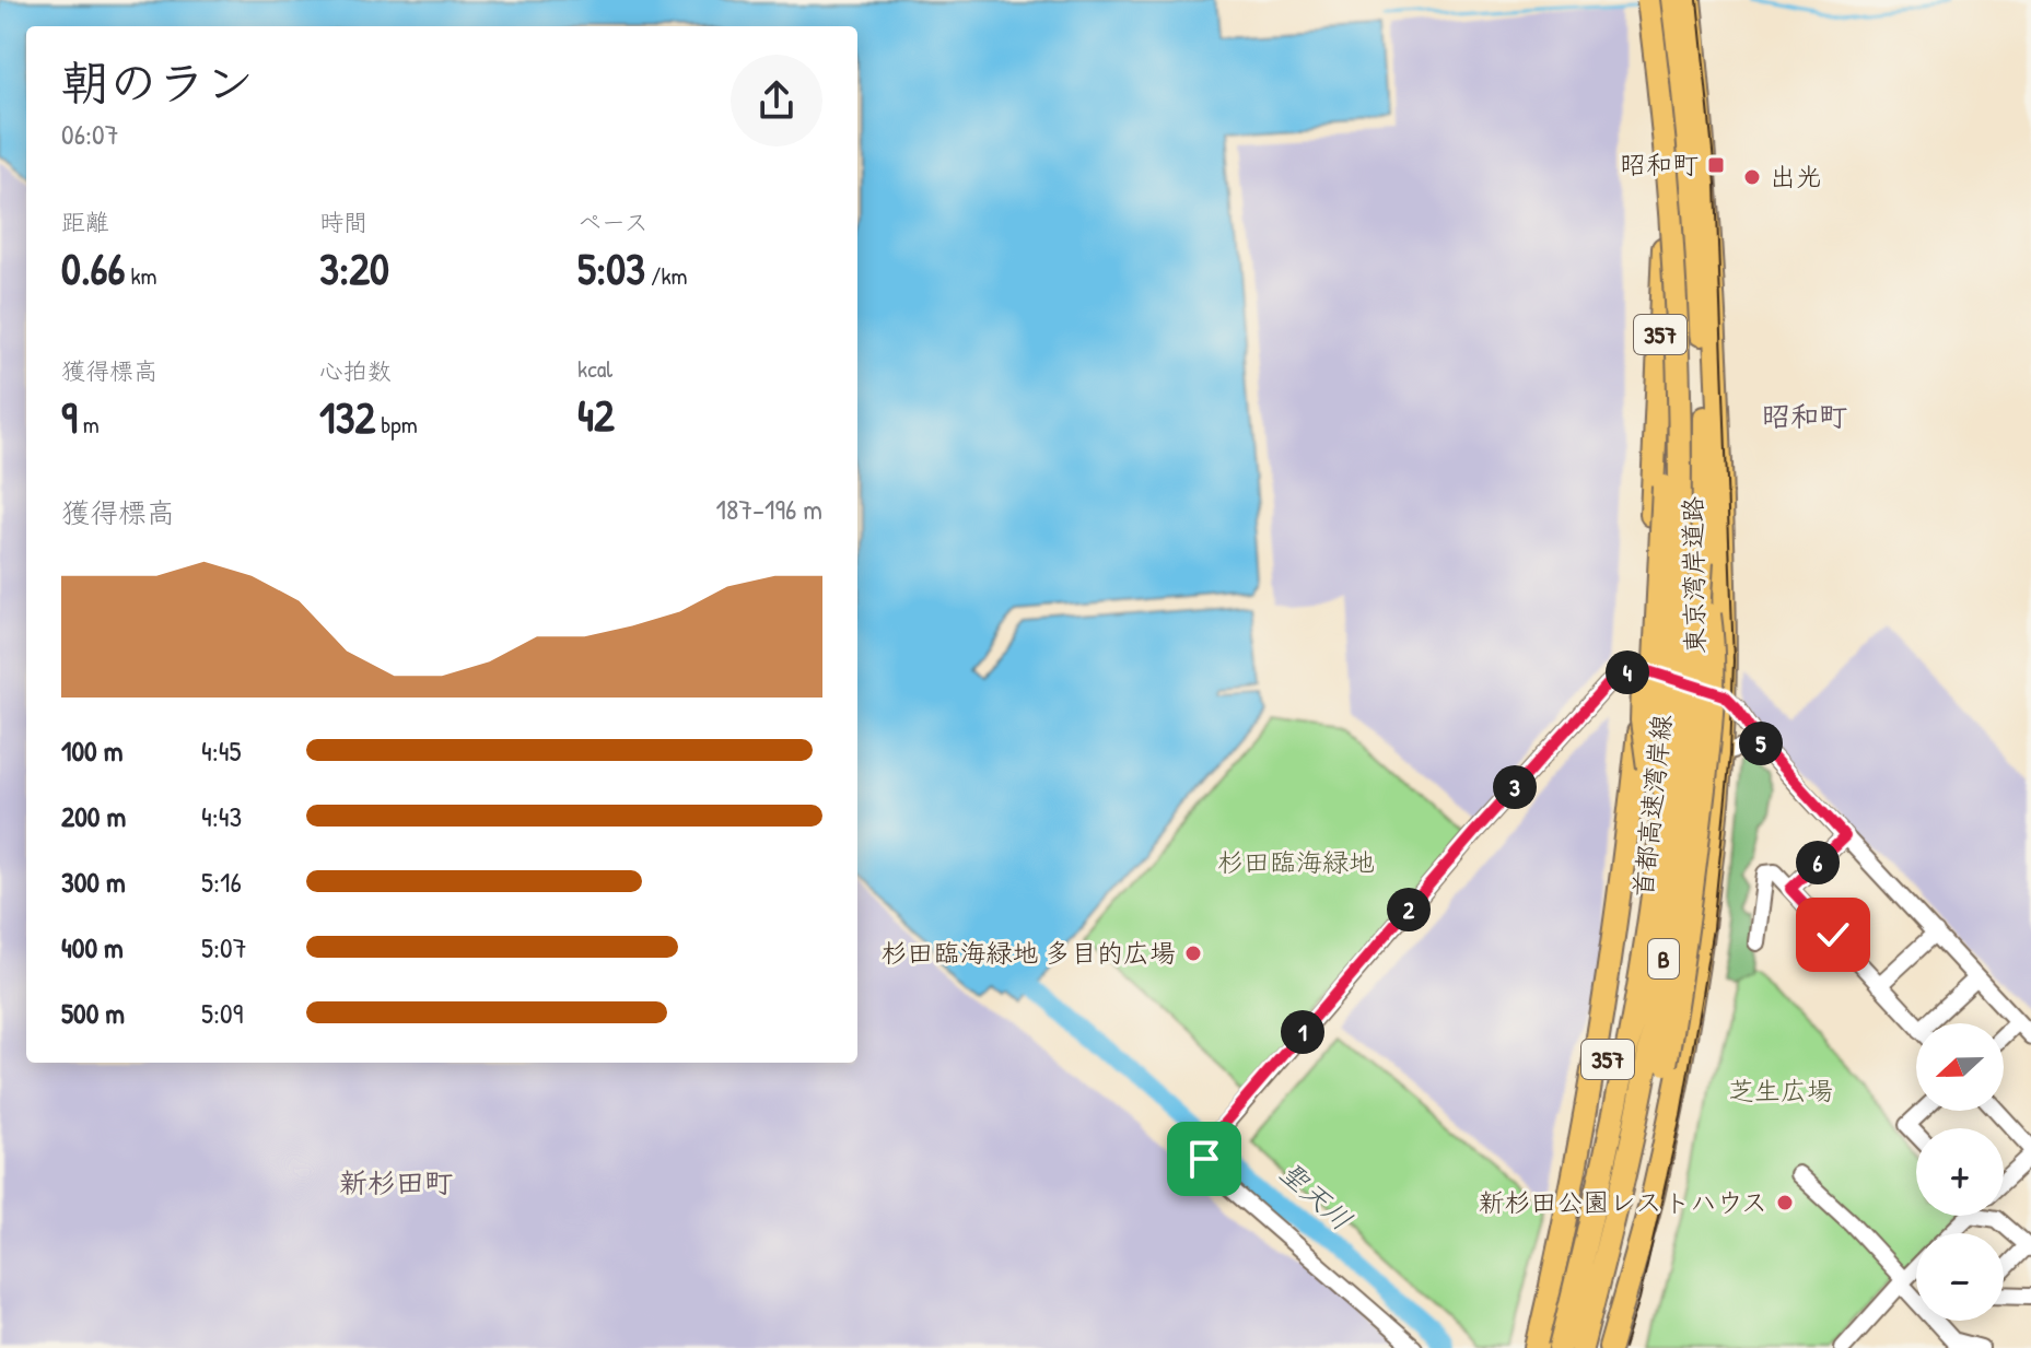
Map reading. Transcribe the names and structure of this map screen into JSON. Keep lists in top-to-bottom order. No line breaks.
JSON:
{"streets":{"highway":["357","東京湾岸道路","首都高速湾岸線","B"]},"crossings":[["357","東京湾岸道路"],["357","首都高速湾岸線"],["東京湾岸道路","首都高速湾岸線"],["東京湾岸道路","B"],["首都高速湾岸線","B"]],"districts":["昭和町","新杉田町"],"water":["聖天川"],"parks":["杉田臨海緑地","芝生広場"],"places":{"transit":["昭和町"],"other":["出光","杉田臨海緑地 多目的広場","新杉田公園レストハウス"]},"north":"left","page":{"heading":["朝のラン","06:07"],"stats":[["距離","0.66 km"],["時間","3:20"],["ペース","5:03 /km"],["獲得標高","9 m"],["心拍数","132 bpm"],["kcal","42"]],"chart":["獲得標高","187–196 m"],"pins":["4","5","3","6","2","1"],"list":[{"name":"100 m","note":"4:45"},{"name":"200 m","note":"4:43"},{"name":"300 m","note":"5:16"},{"name":"400 m","note":"5:07"},{"name":"500 m","note":"5:09"}],"map_buttons":["+","−"]}}
